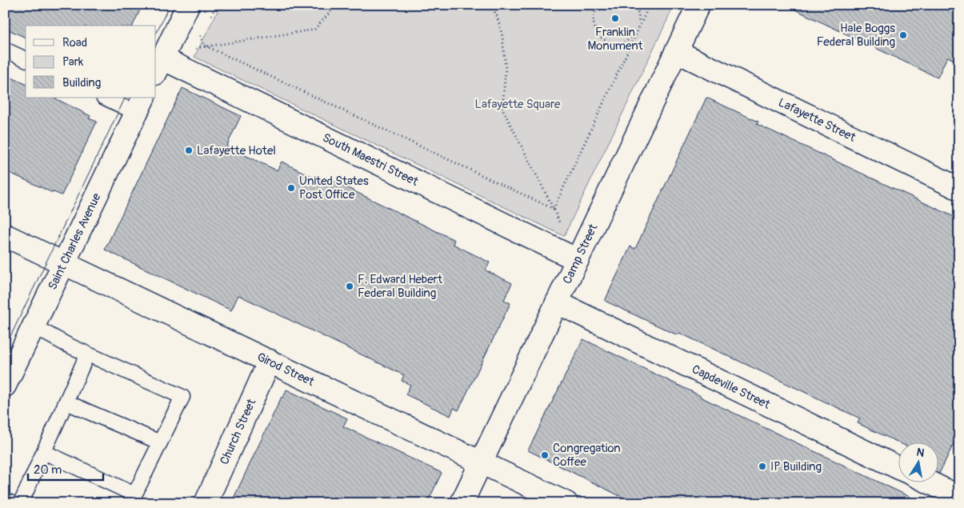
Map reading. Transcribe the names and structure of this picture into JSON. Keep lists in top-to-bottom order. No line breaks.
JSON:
{"streets":{"street":["Lafayette Street","South Maestri Street","Saint Charles Avenue","Camp Street","Girod Street","Capdeville Street","Church Street"]},"crossings":[["Lafayette Street","Camp Street"],["South Maestri Street","Camp Street"],["Saint Charles Avenue","Girod Street"],["Camp Street","Girod Street"],["Camp Street","Capdeville Street"],["Girod Street","Church Street"]],"parks":["Lafayette Square"],"places":["Franklin Monument","Hale Boggs Federal Building","Lafayette Hotel","United States Post Office","F. Edward Hebert Federal Building","Congregation Coffee","IP Building"],"legend":["Road","Park","Building"],"scale_bar":"20 m","north":"top"}
